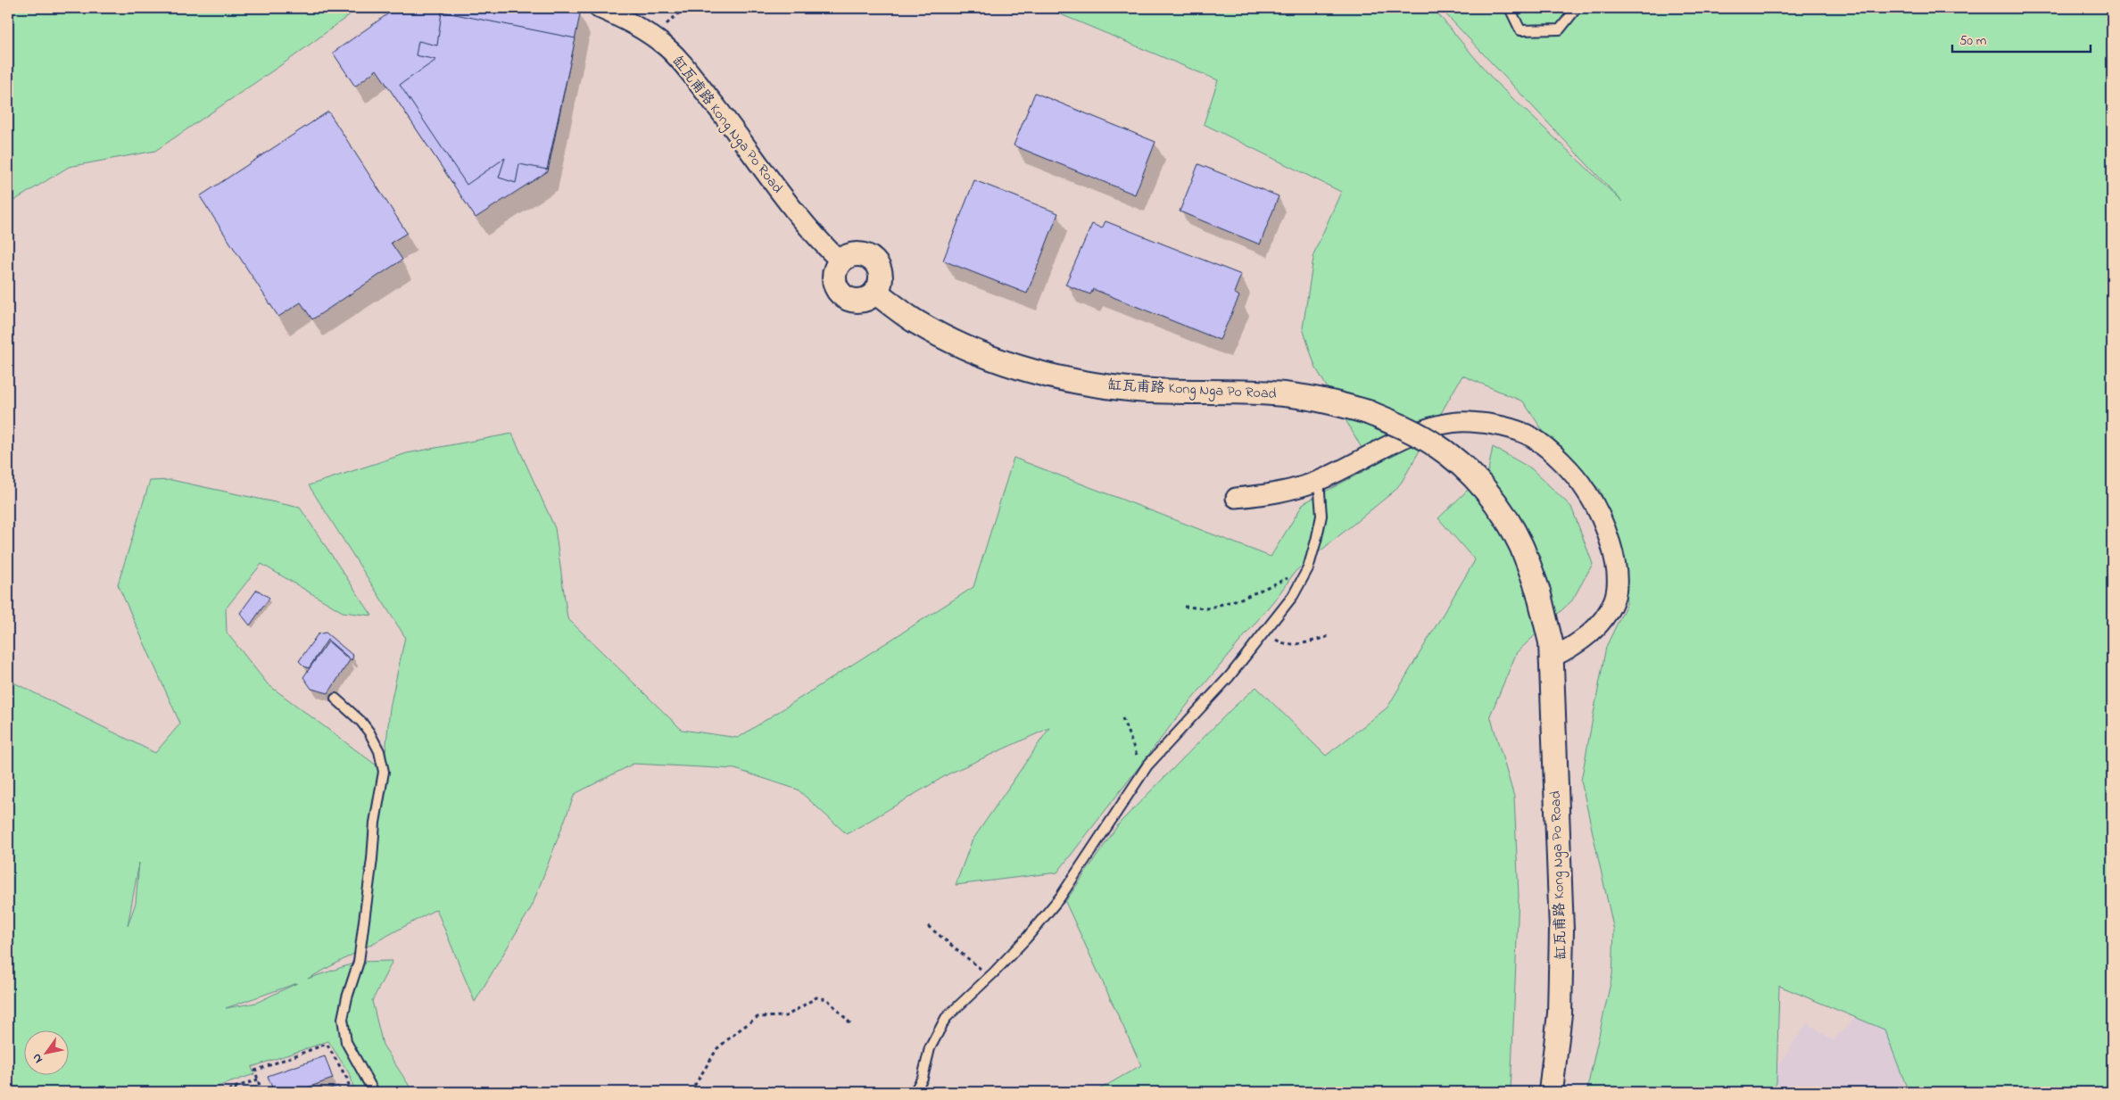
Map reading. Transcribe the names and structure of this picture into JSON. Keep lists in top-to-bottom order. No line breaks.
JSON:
{"streets":{"street":["缸瓦甫路 Kong Nga Po Road"]},"scale_bar":"50 m","north":"bottom left"}
